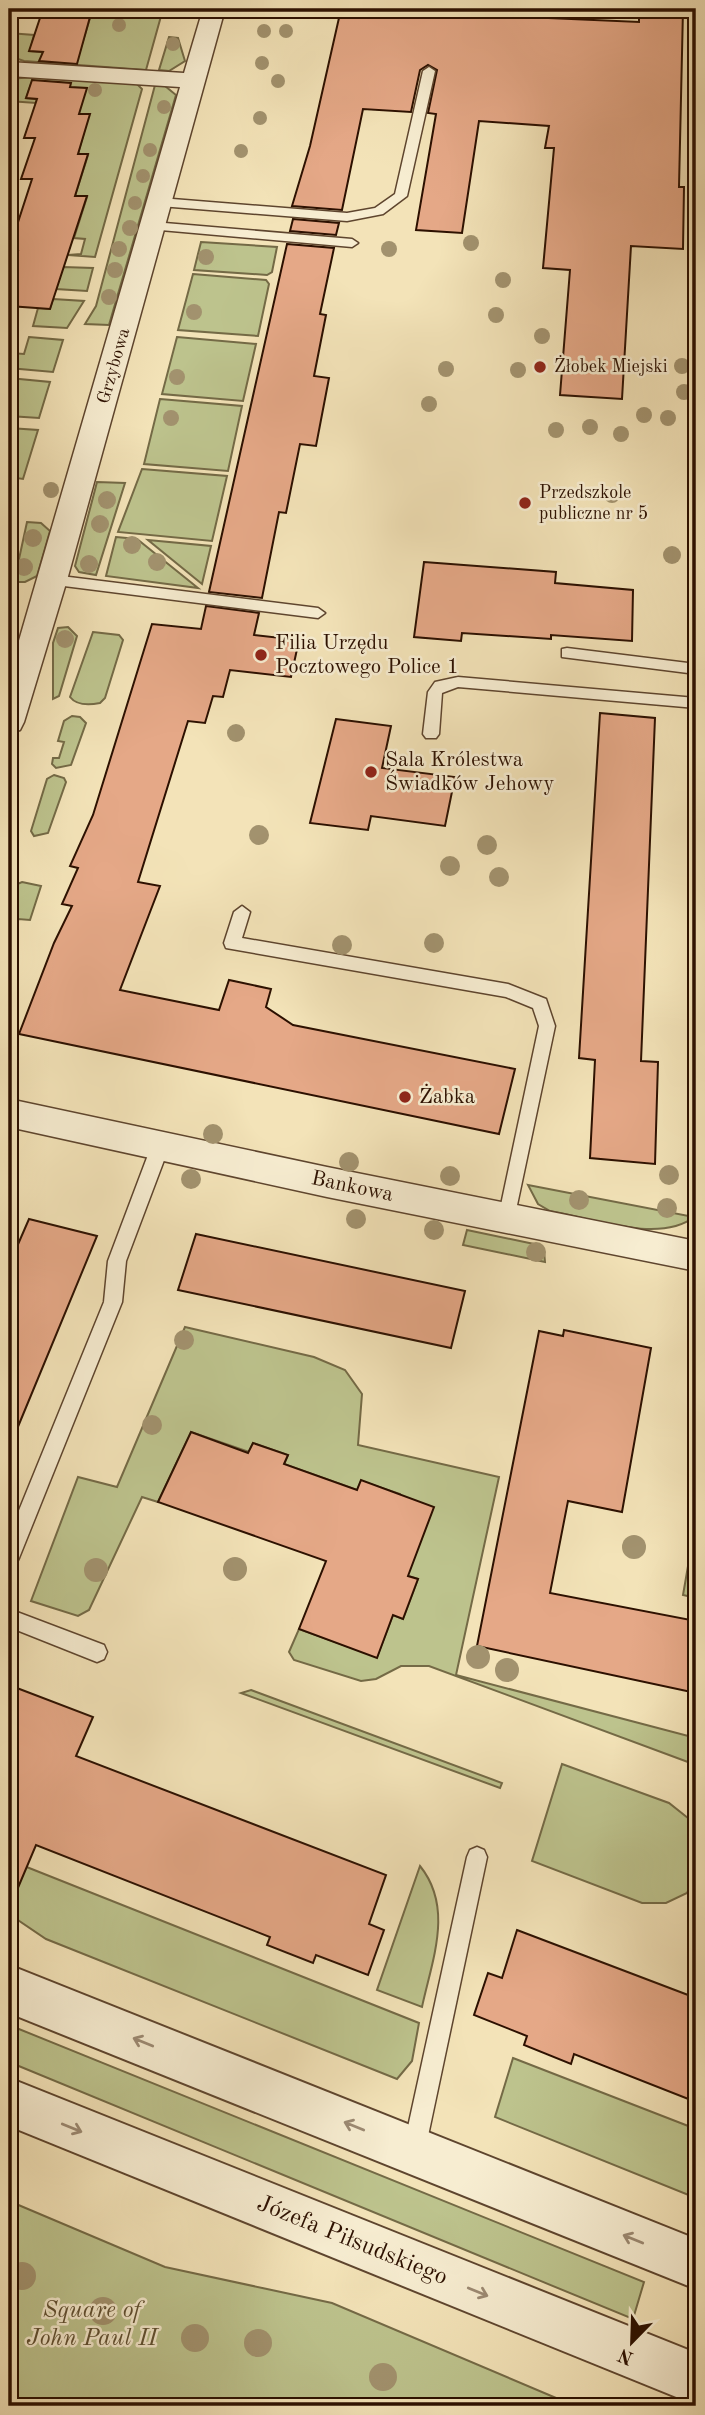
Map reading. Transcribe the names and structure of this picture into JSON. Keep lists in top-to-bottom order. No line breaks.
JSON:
{"streets":{"street":["Grzybowa","Bankowa","Józefa Piłsudskiego"]},"parks":["Square of John Paul II"],"places":["Żłobek Miejski","Przedszkole publiczne nr 5","Filia Urzędu Pocztowego Police 1","Sala Królestwa Świadków Jehowy","Żabka"],"north":"bottom left"}
